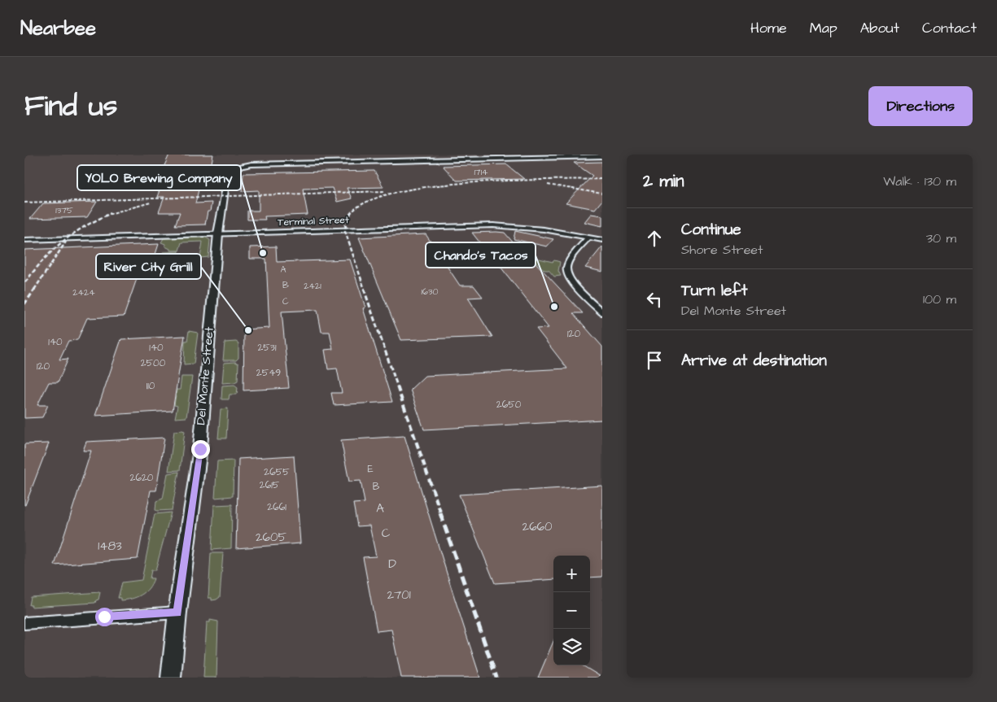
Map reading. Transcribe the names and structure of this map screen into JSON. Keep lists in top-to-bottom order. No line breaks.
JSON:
{"streets":{"street":["Terminal Street","Del Monte Street"]},"crossings":[["Terminal Street","Del Monte Street"]],"places":["YOLO Brewing Company","Chando's Tacos","River City Grill"],"house_numbers":["1714","1375","A","B","2421","1630","2424","C","120","140","140","2531","2500","120","2549","110","2650","E","2655","2620","2615","B","2661","A","2660","C","2605","1483","D","2701"],"page":{"header":"Nearbee","nav":["Home","Map","About","Contact"],"title":"Find us","buttons":"Directions","heading":["2 min","Walk · 130 m"],"list":[["Continue","Shore Street","30 m"],["Turn left","Del Monte Street","100 m"],"Arrive at destination"],"map_buttons":["+","−"]}}
